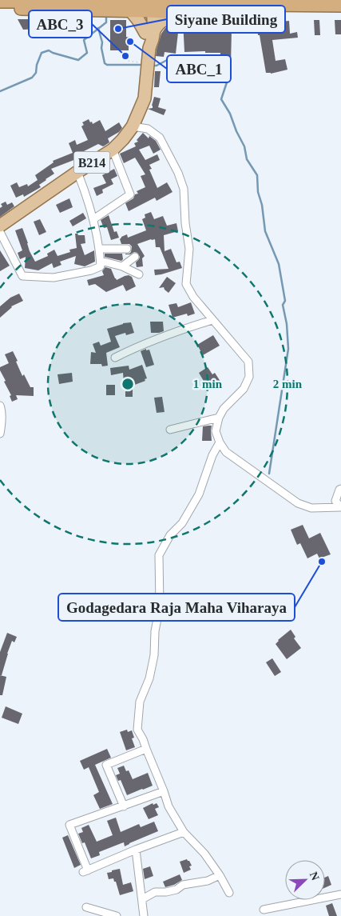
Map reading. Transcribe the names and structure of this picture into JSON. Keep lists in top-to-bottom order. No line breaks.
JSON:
{"streets":{"main road":["B214"]},"places":["Siyane Building","ABC_1","ABC_3","Godagedara Raja Maha Viharaya"],"north":"top right","rings":["1 min","2 min"]}
